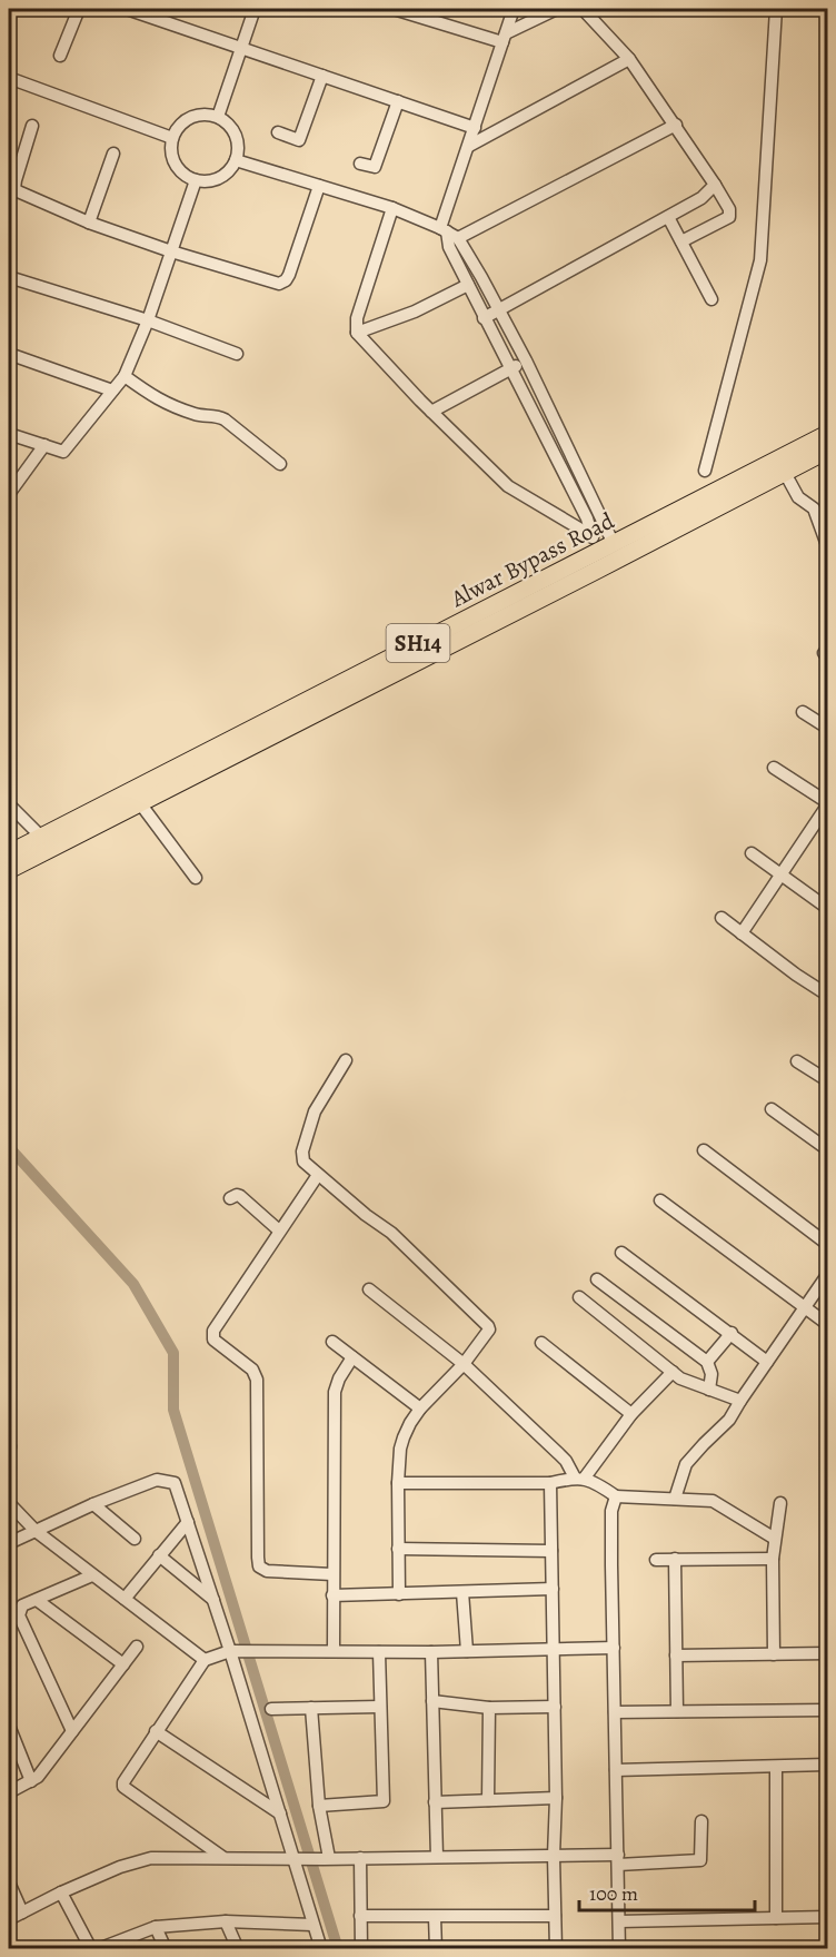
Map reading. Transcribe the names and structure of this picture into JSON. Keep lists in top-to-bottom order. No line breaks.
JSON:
{"streets":{"main road":["Alwar Bypass Road","SH14"]},"scale_bar":"100 m"}
